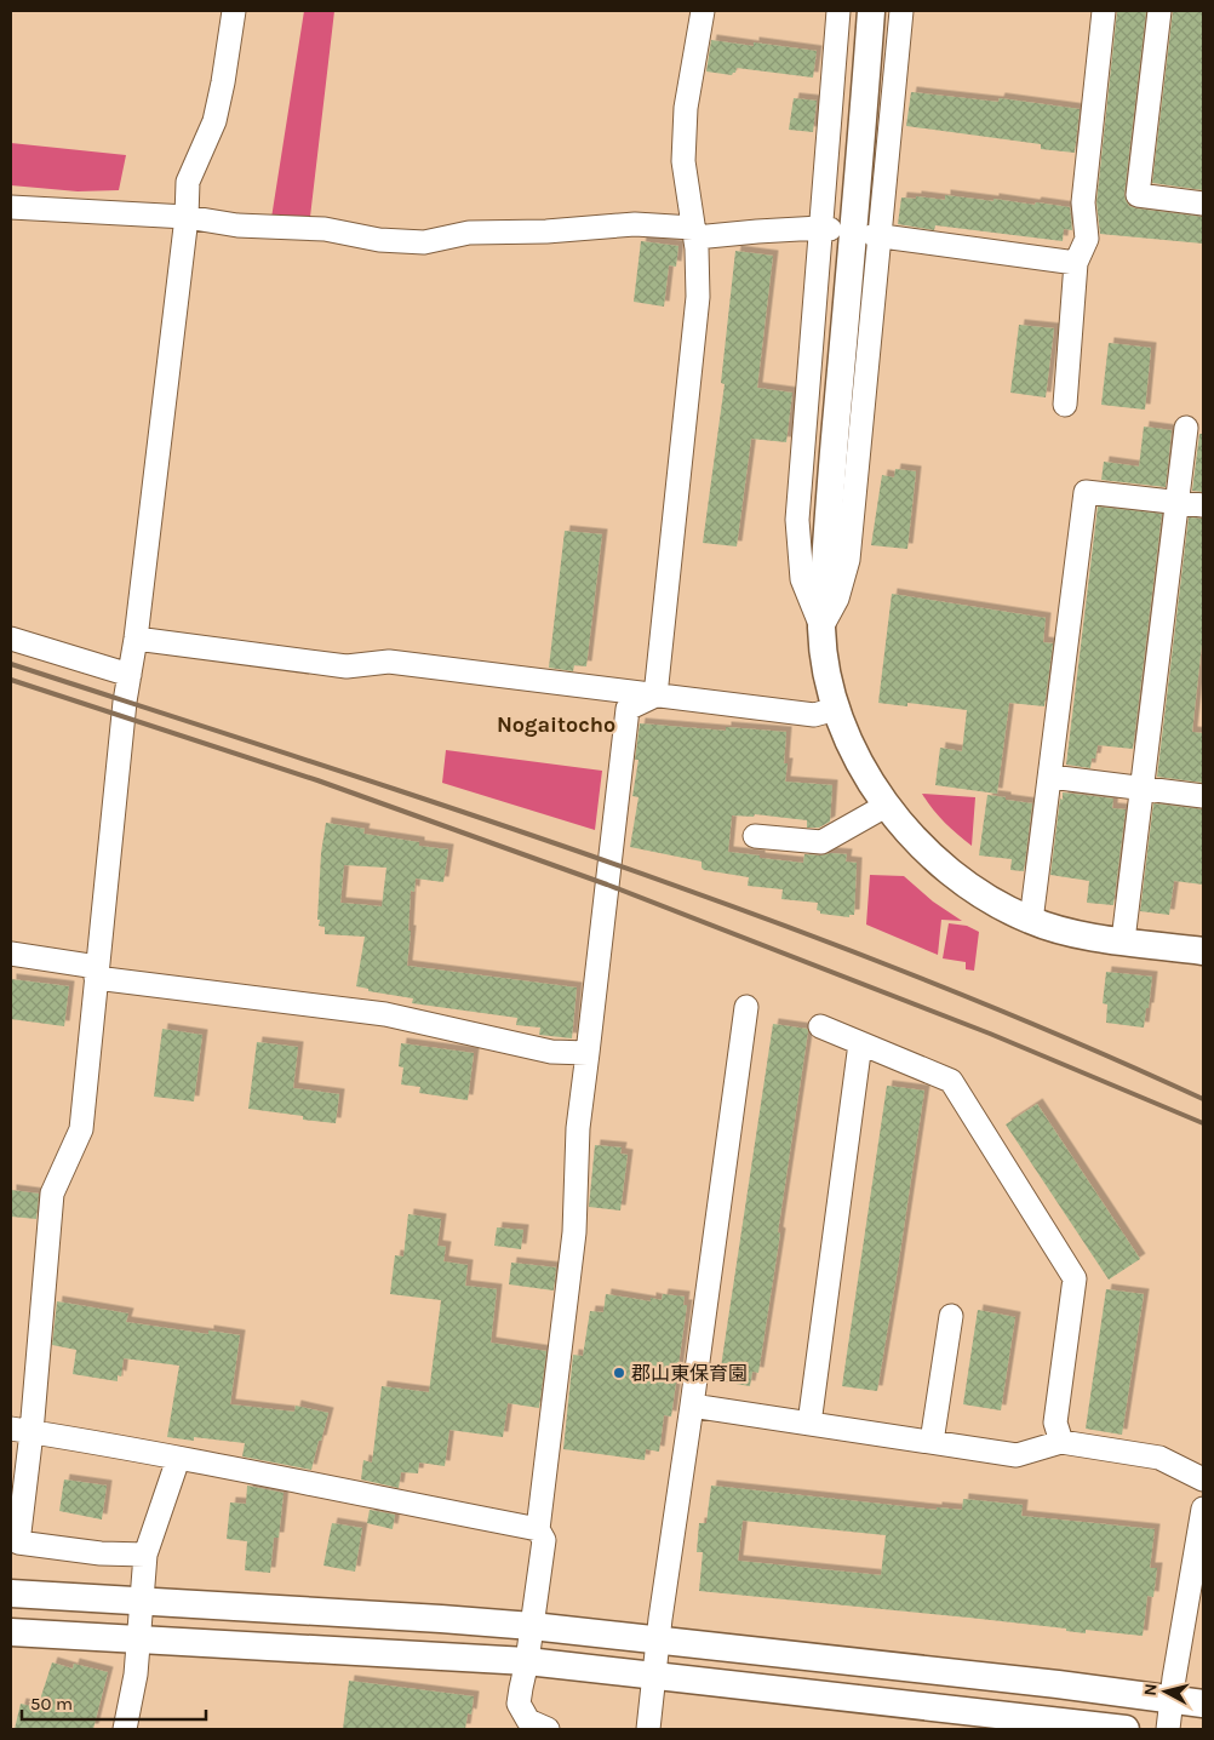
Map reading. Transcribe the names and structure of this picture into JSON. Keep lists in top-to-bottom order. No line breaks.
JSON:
{"districts":["Nogaitocho"],"places":["郡山東保育園"],"scale_bar":"50 m","north":"left"}
